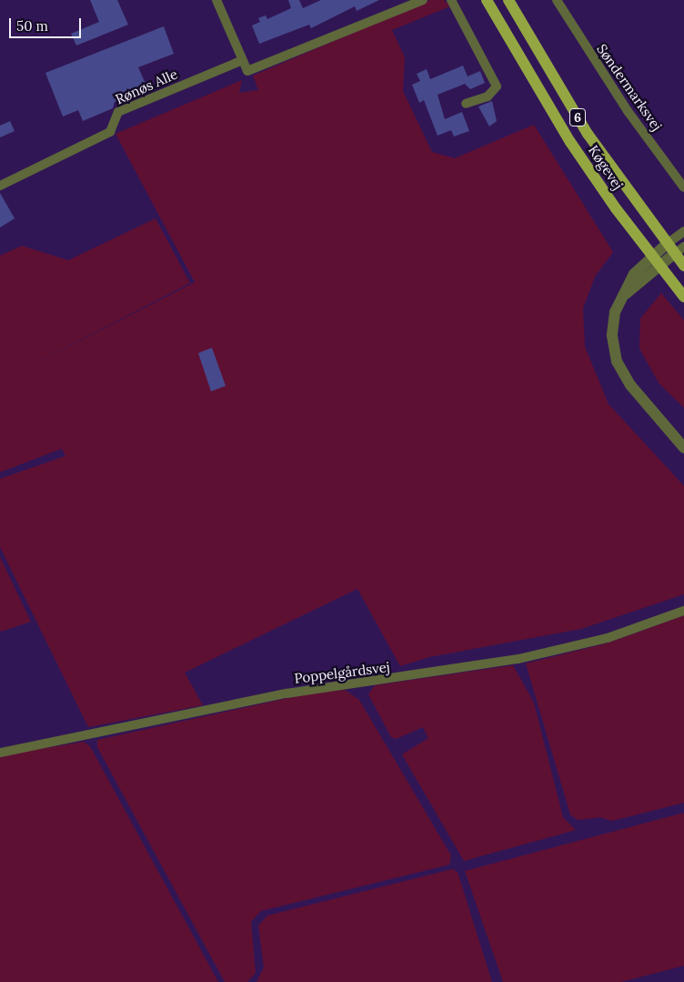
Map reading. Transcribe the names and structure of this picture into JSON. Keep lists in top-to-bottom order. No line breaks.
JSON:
{"streets":{"main road":["6","Køgevej"],"street":["Rønøs Alle","Søndermarksvej","Poppelgårdsvej"]},"scale_bar":"50 m"}
